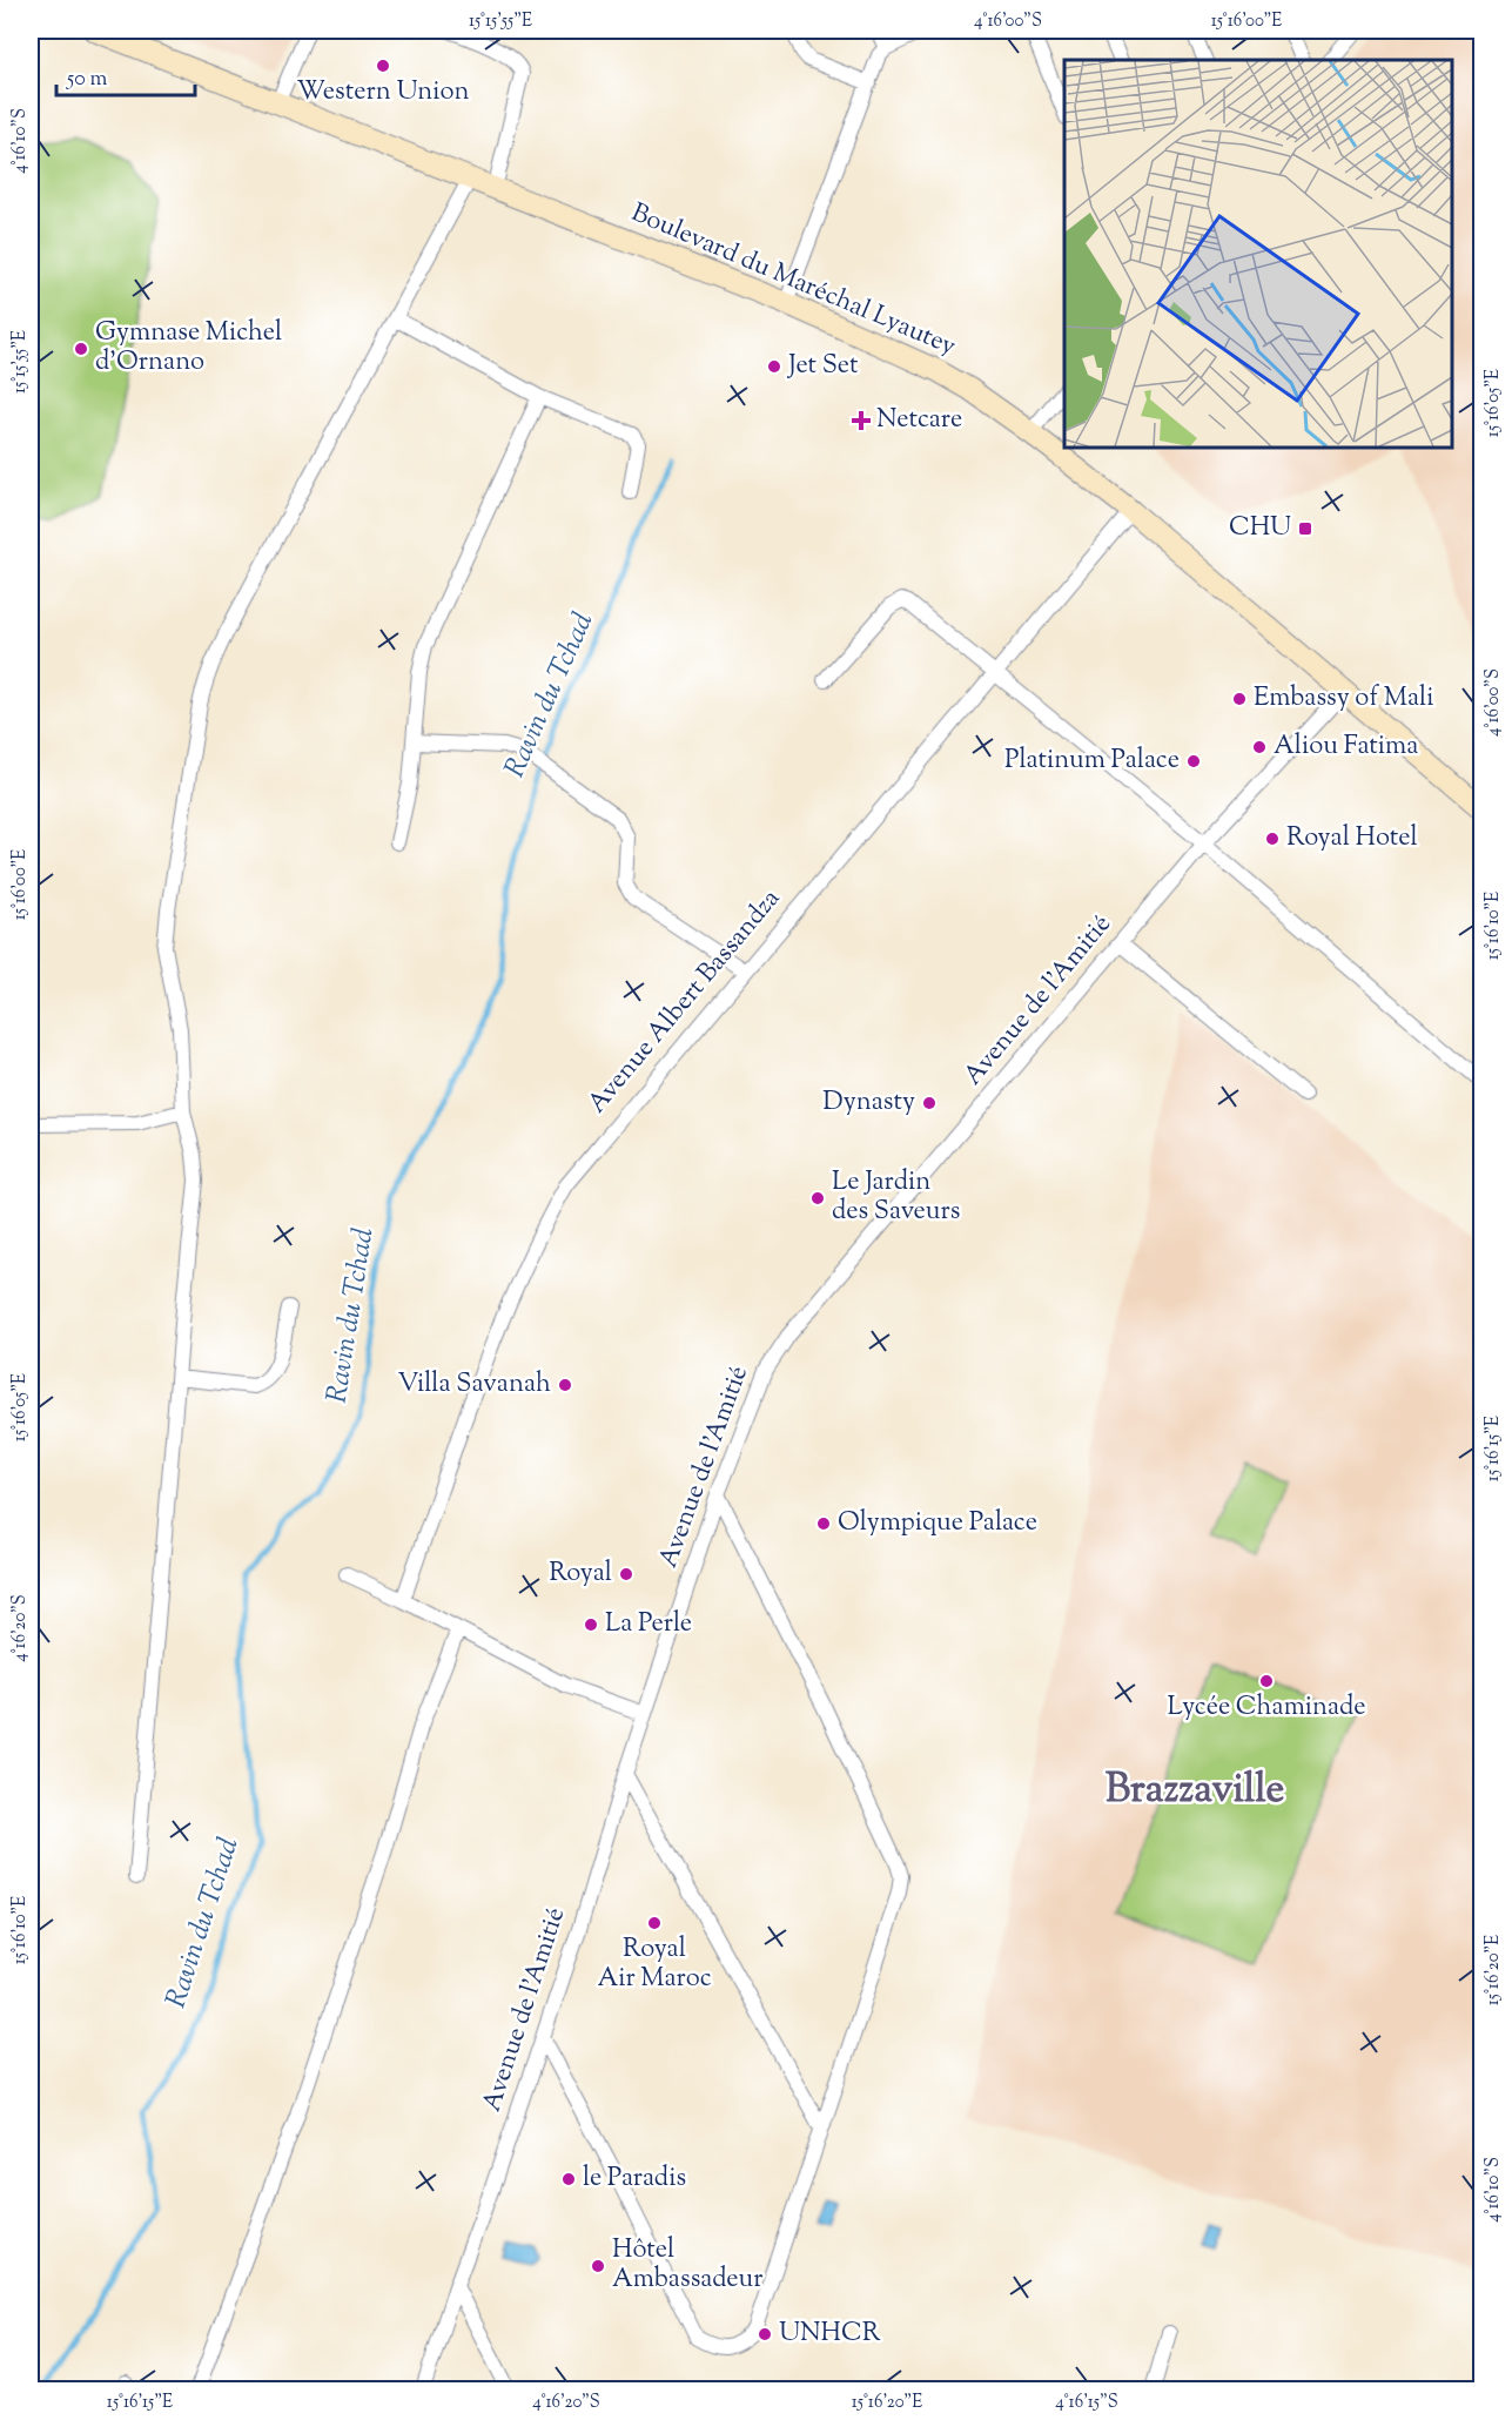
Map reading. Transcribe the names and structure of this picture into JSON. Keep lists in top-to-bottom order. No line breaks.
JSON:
{"streets":{"main road":["Boulevard du Maréchal Lyautey"],"street":["Avenue de l'Amitié","Avenue Albert Bassandza"]},"crossings":[["Boulevard du Maréchal Lyautey","Avenue de l'Amitié"],["Boulevard du Maréchal Lyautey","Avenue Albert Bassandza"]],"districts":["Brazzaville"],"water":["Ravin du Tchad"],"places":{"other":["Western Union","Gymnase Michel d'Ornano","Jet Set","Embassy of Mali","Aliou Fatima","Platinum Palace","Royal Hotel","Dynasty","Le Jardin des Saveurs","Villa Savanah","Olympique Palace","Royal","La Perle","Lycée Chaminade","Royal Air Maroc","le Paradis","Hôtel Ambassadeur","UNHCR"],"health":["Netcare"],"transit":["CHU"]},"scale_bar":"50 m","coordinates":["15°15'55\"E","4°16'00\"S","15°16'00\"E","4°16'10\"S","15°16'05\"E","15°16'10\"E","15°16'15\"E","4°16'20\"S","15°16'20\"E","4°16'15\"S"]}
